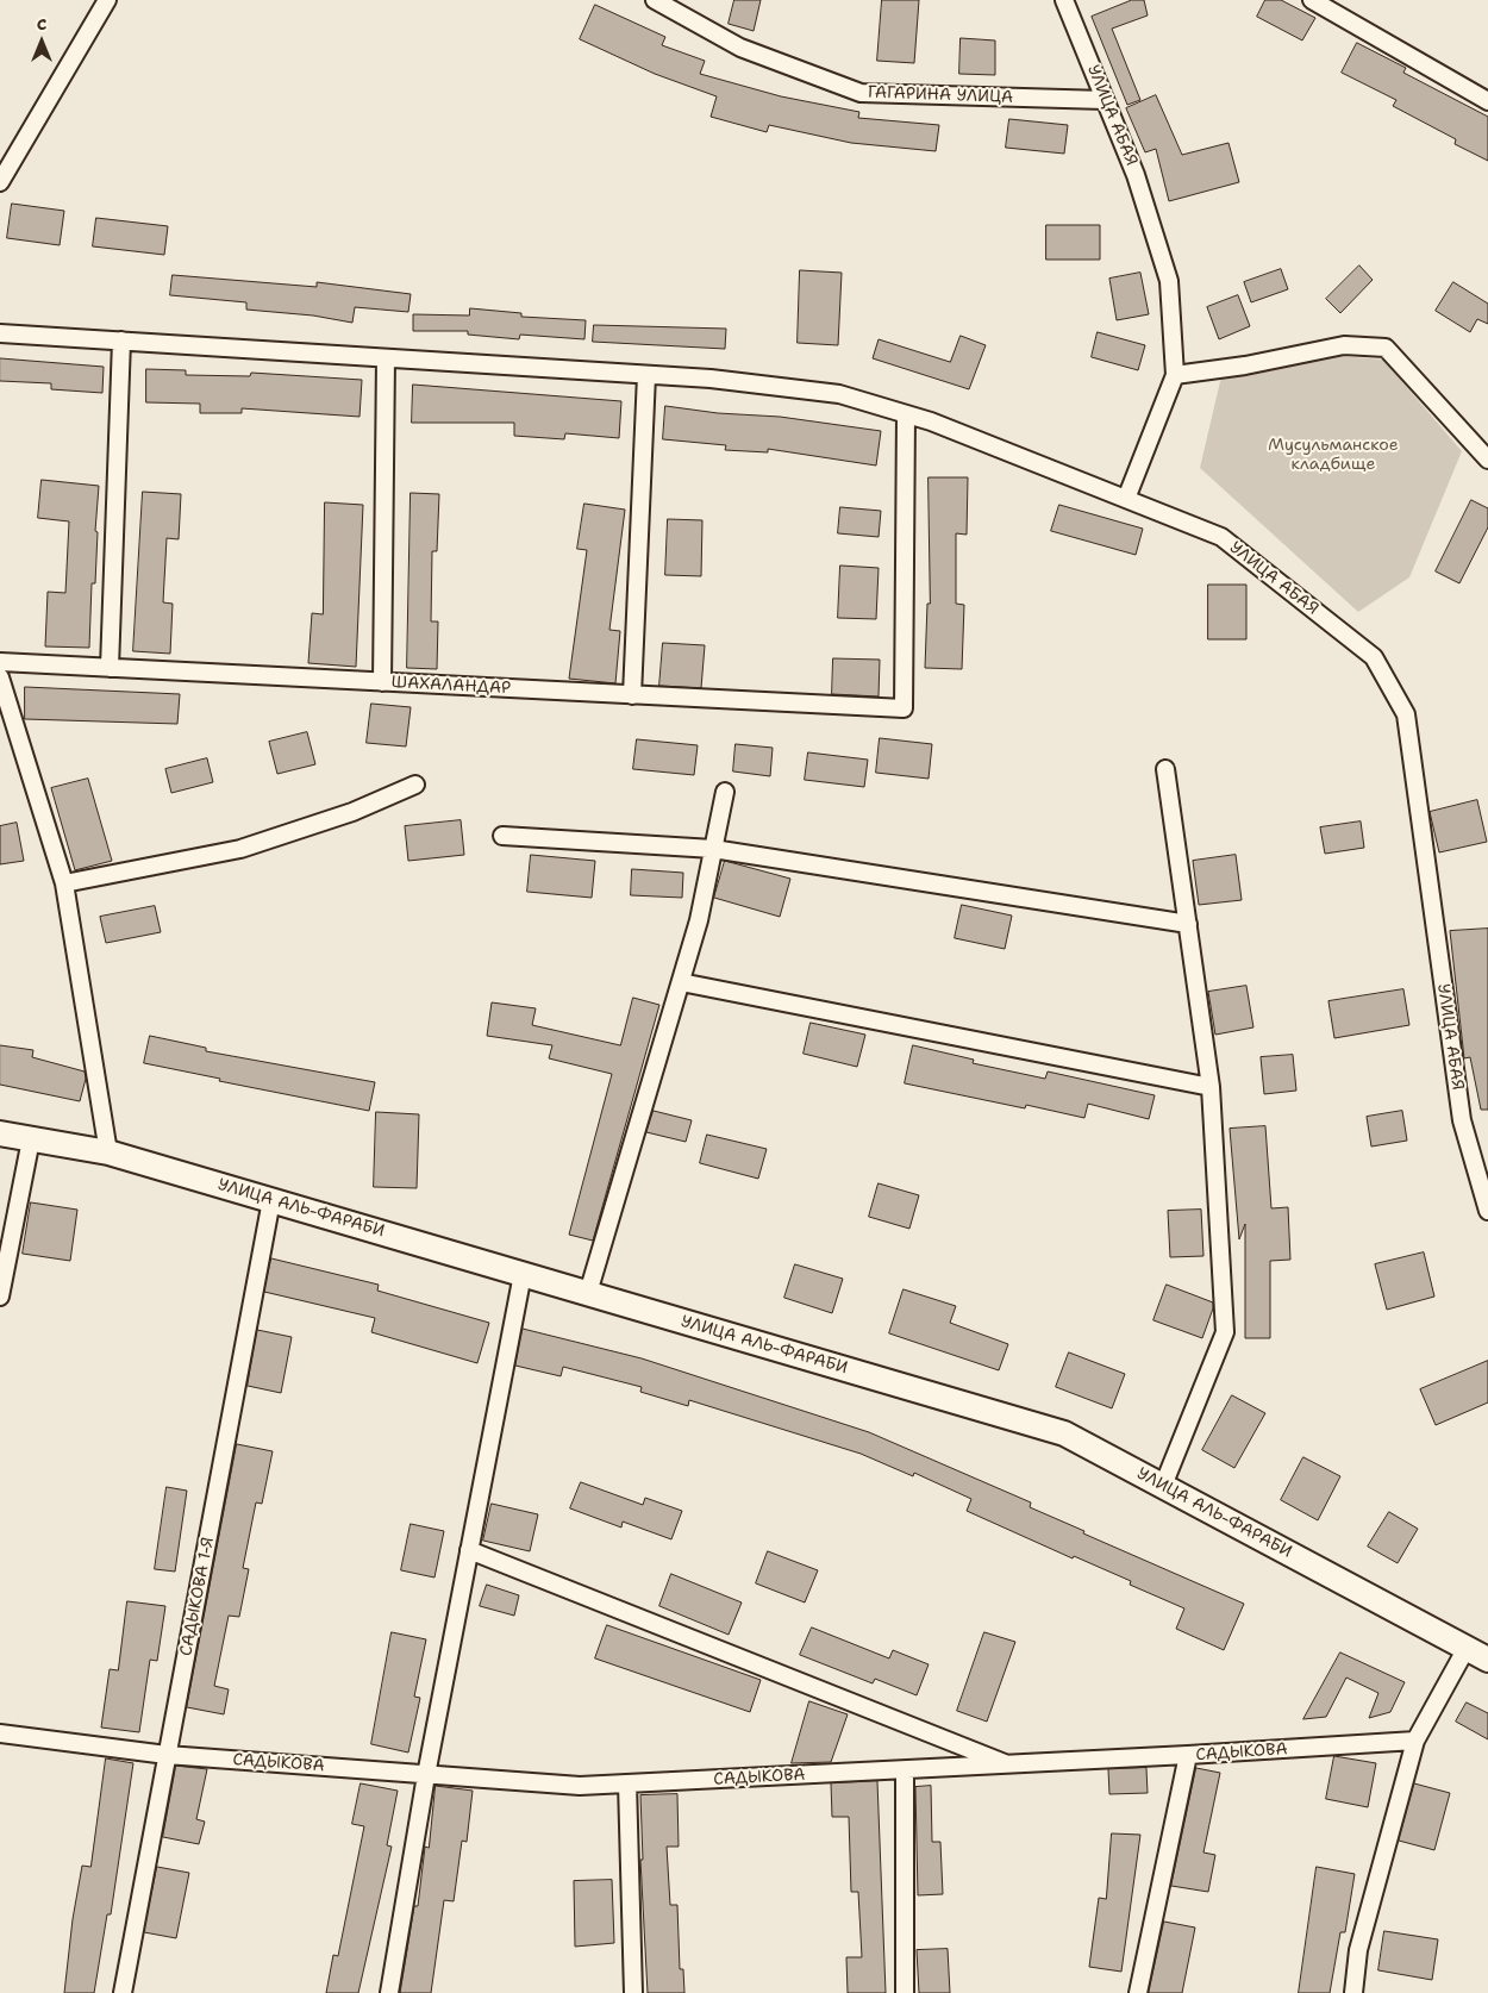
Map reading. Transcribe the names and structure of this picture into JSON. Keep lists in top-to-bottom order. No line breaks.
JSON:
{"streets":{"main road":["УЛИЦА АЛЬ-ФАРАБИ"],"street":["ГАГАРИНА УЛИЦА","УЛИЦА АБАЯ","ШАХАЛАНДАР","САДЫКОВА 1-Я","САДЫКОВА"]},"crossings":[["ГАГАРИНА УЛИЦА","УЛИЦА АБАЯ"],["УЛИЦА АЛЬ-ФАРАБИ","САДЫКОВА 1-Я"],["САДЫКОВА 1-Я","САДЫКОВА"]],"parks":["Мусульманское кладбище"],"north":"top"}
